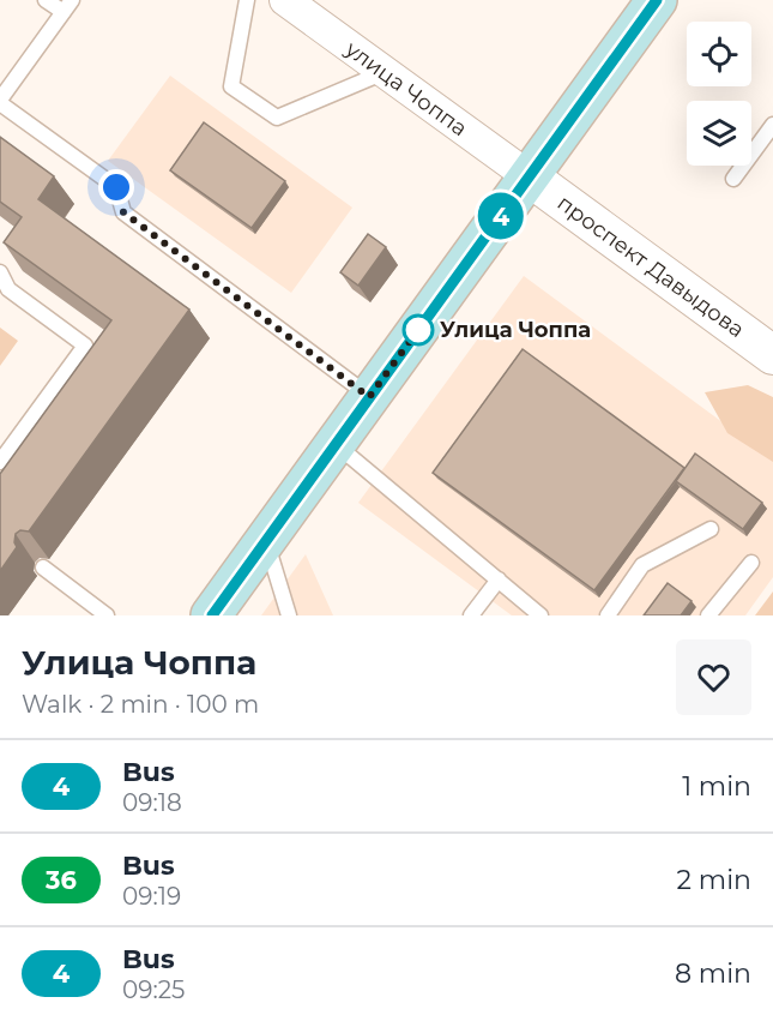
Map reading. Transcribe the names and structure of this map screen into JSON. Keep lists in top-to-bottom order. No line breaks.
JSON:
{"streets":{"street":["улица Чоппа","проспект Давыдова"]},"crossings":[["улица Чоппа","проспект Давыдова"]],"places":["Улица Чоппа"],"lines":["bus line 4"],"page":{"on_map":"4","heading":["Улица Чоппа","Walk · 2 min · 100 m"],"list":[{"mark":"4","name":"Bus","note":"09:18","value":"1 min"},{"mark":"36","name":"Bus","note":"09:19","value":"2 min"},{"mark":"4","name":"Bus","note":"09:25","value":"8 min"}]}}
